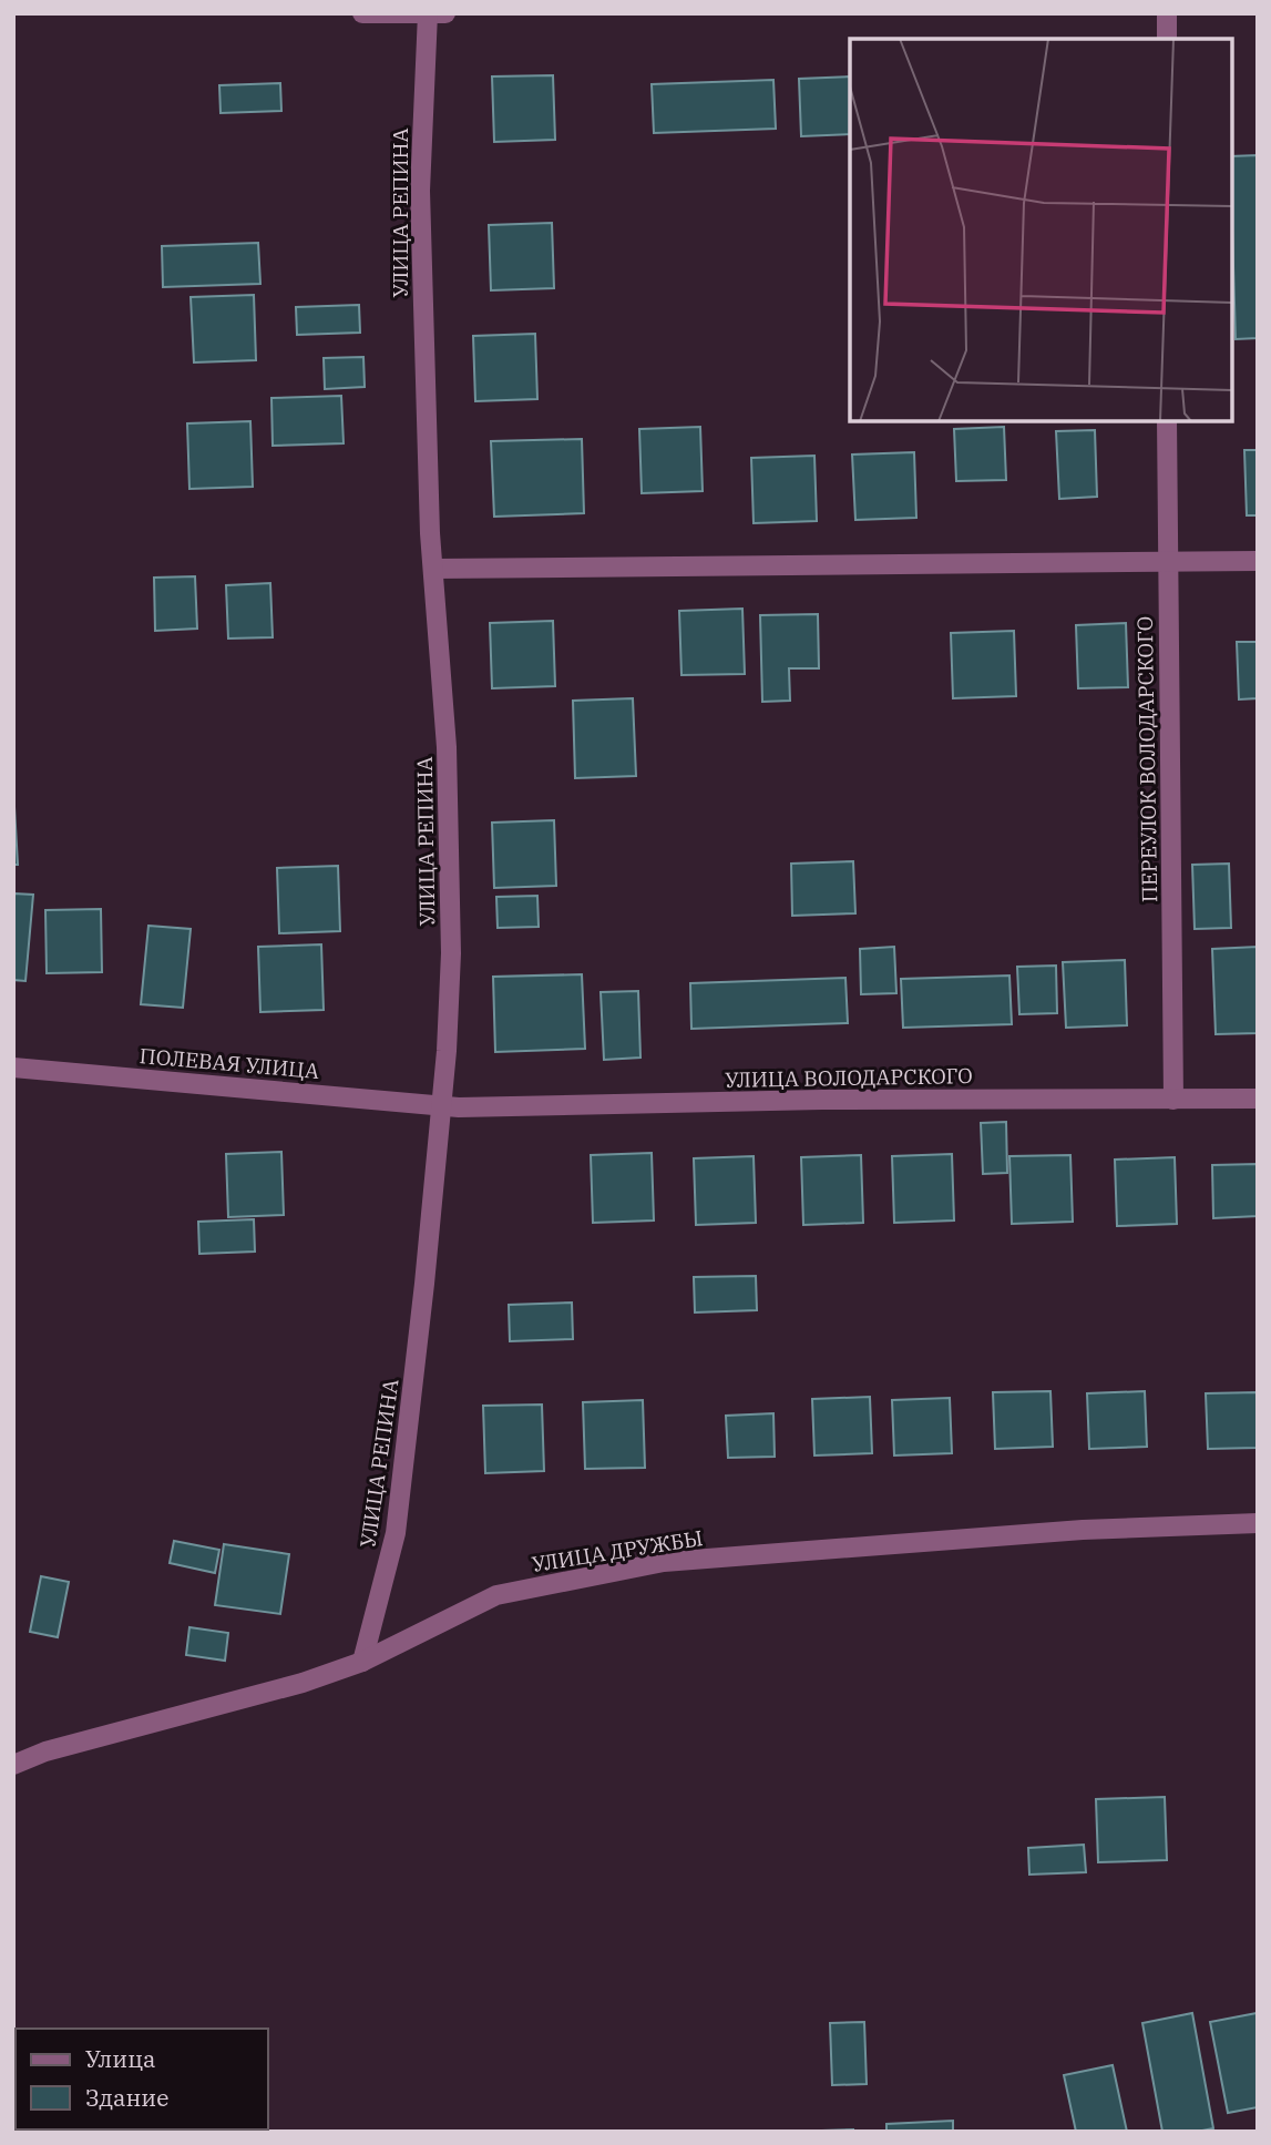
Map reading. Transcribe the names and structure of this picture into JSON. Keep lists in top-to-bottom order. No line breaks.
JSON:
{"streets":{"street":["УЛИЦА РЕПИНА","ПЕРЕУЛОК ВОЛОДАРСКОГО","ПОЛЕВАЯ УЛИЦА","УЛИЦА ВОЛОДАРСКОГО","УЛИЦА ДРУЖБЫ"]},"crossings":[["УЛИЦА РЕПИНА","ПОЛЕВАЯ УЛИЦА"],["УЛИЦА РЕПИНА","УЛИЦА ВОЛОДАРСКОГО"],["УЛИЦА РЕПИНА","УЛИЦА ДРУЖБЫ"],["ПЕРЕУЛОК ВОЛОДАРСКОГО","УЛИЦА ВОЛОДАРСКОГО"],["ПОЛЕВАЯ УЛИЦА","УЛИЦА ВОЛОДАРСКОГО"]],"legend":["Улица","Здание"]}
